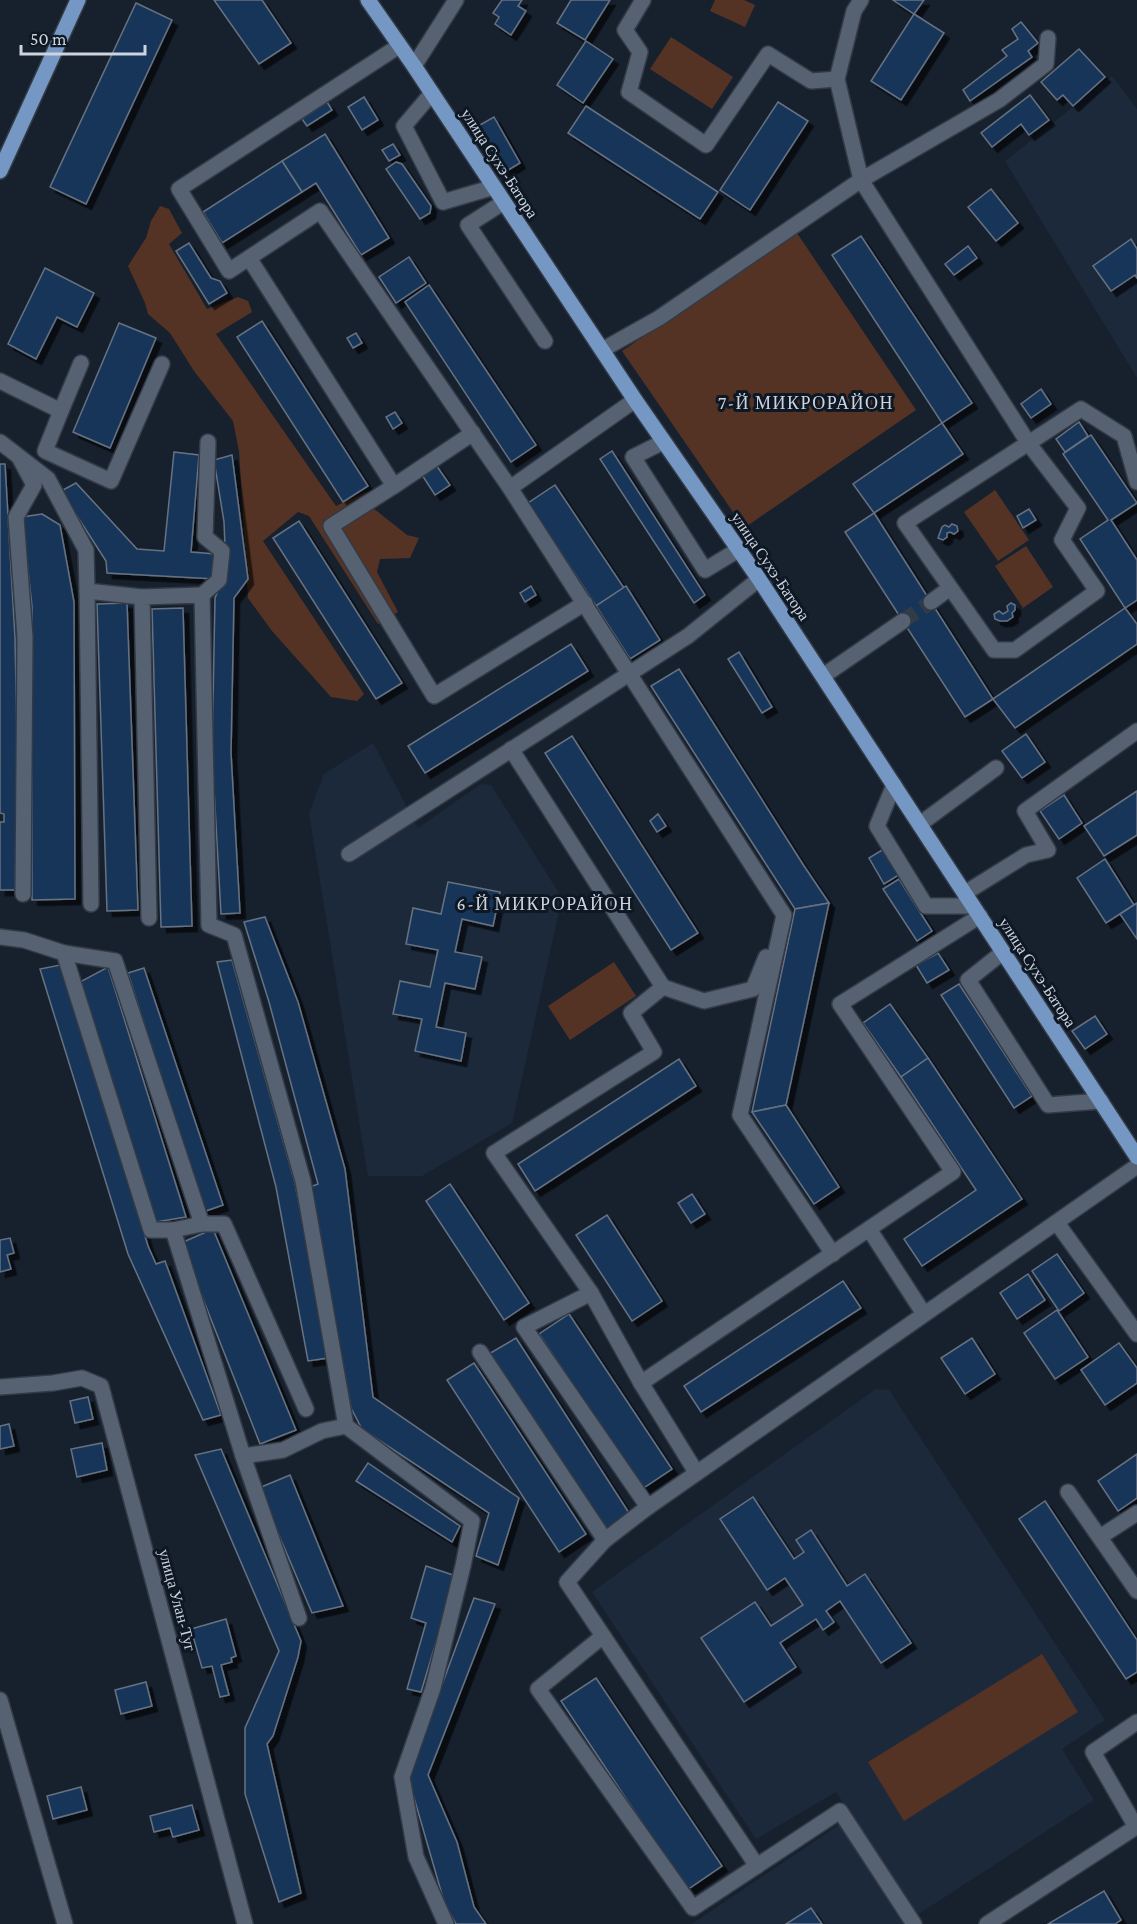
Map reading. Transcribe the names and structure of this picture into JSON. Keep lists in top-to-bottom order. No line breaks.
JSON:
{"streets":{"main road":["улица Сухэ-Батора"],"street":["улица Улан-Туг"]},"districts":["7-Й МИКРОРАЙОН","6-Й МИКРОРАЙОН"],"scale_bar":"50 m"}
